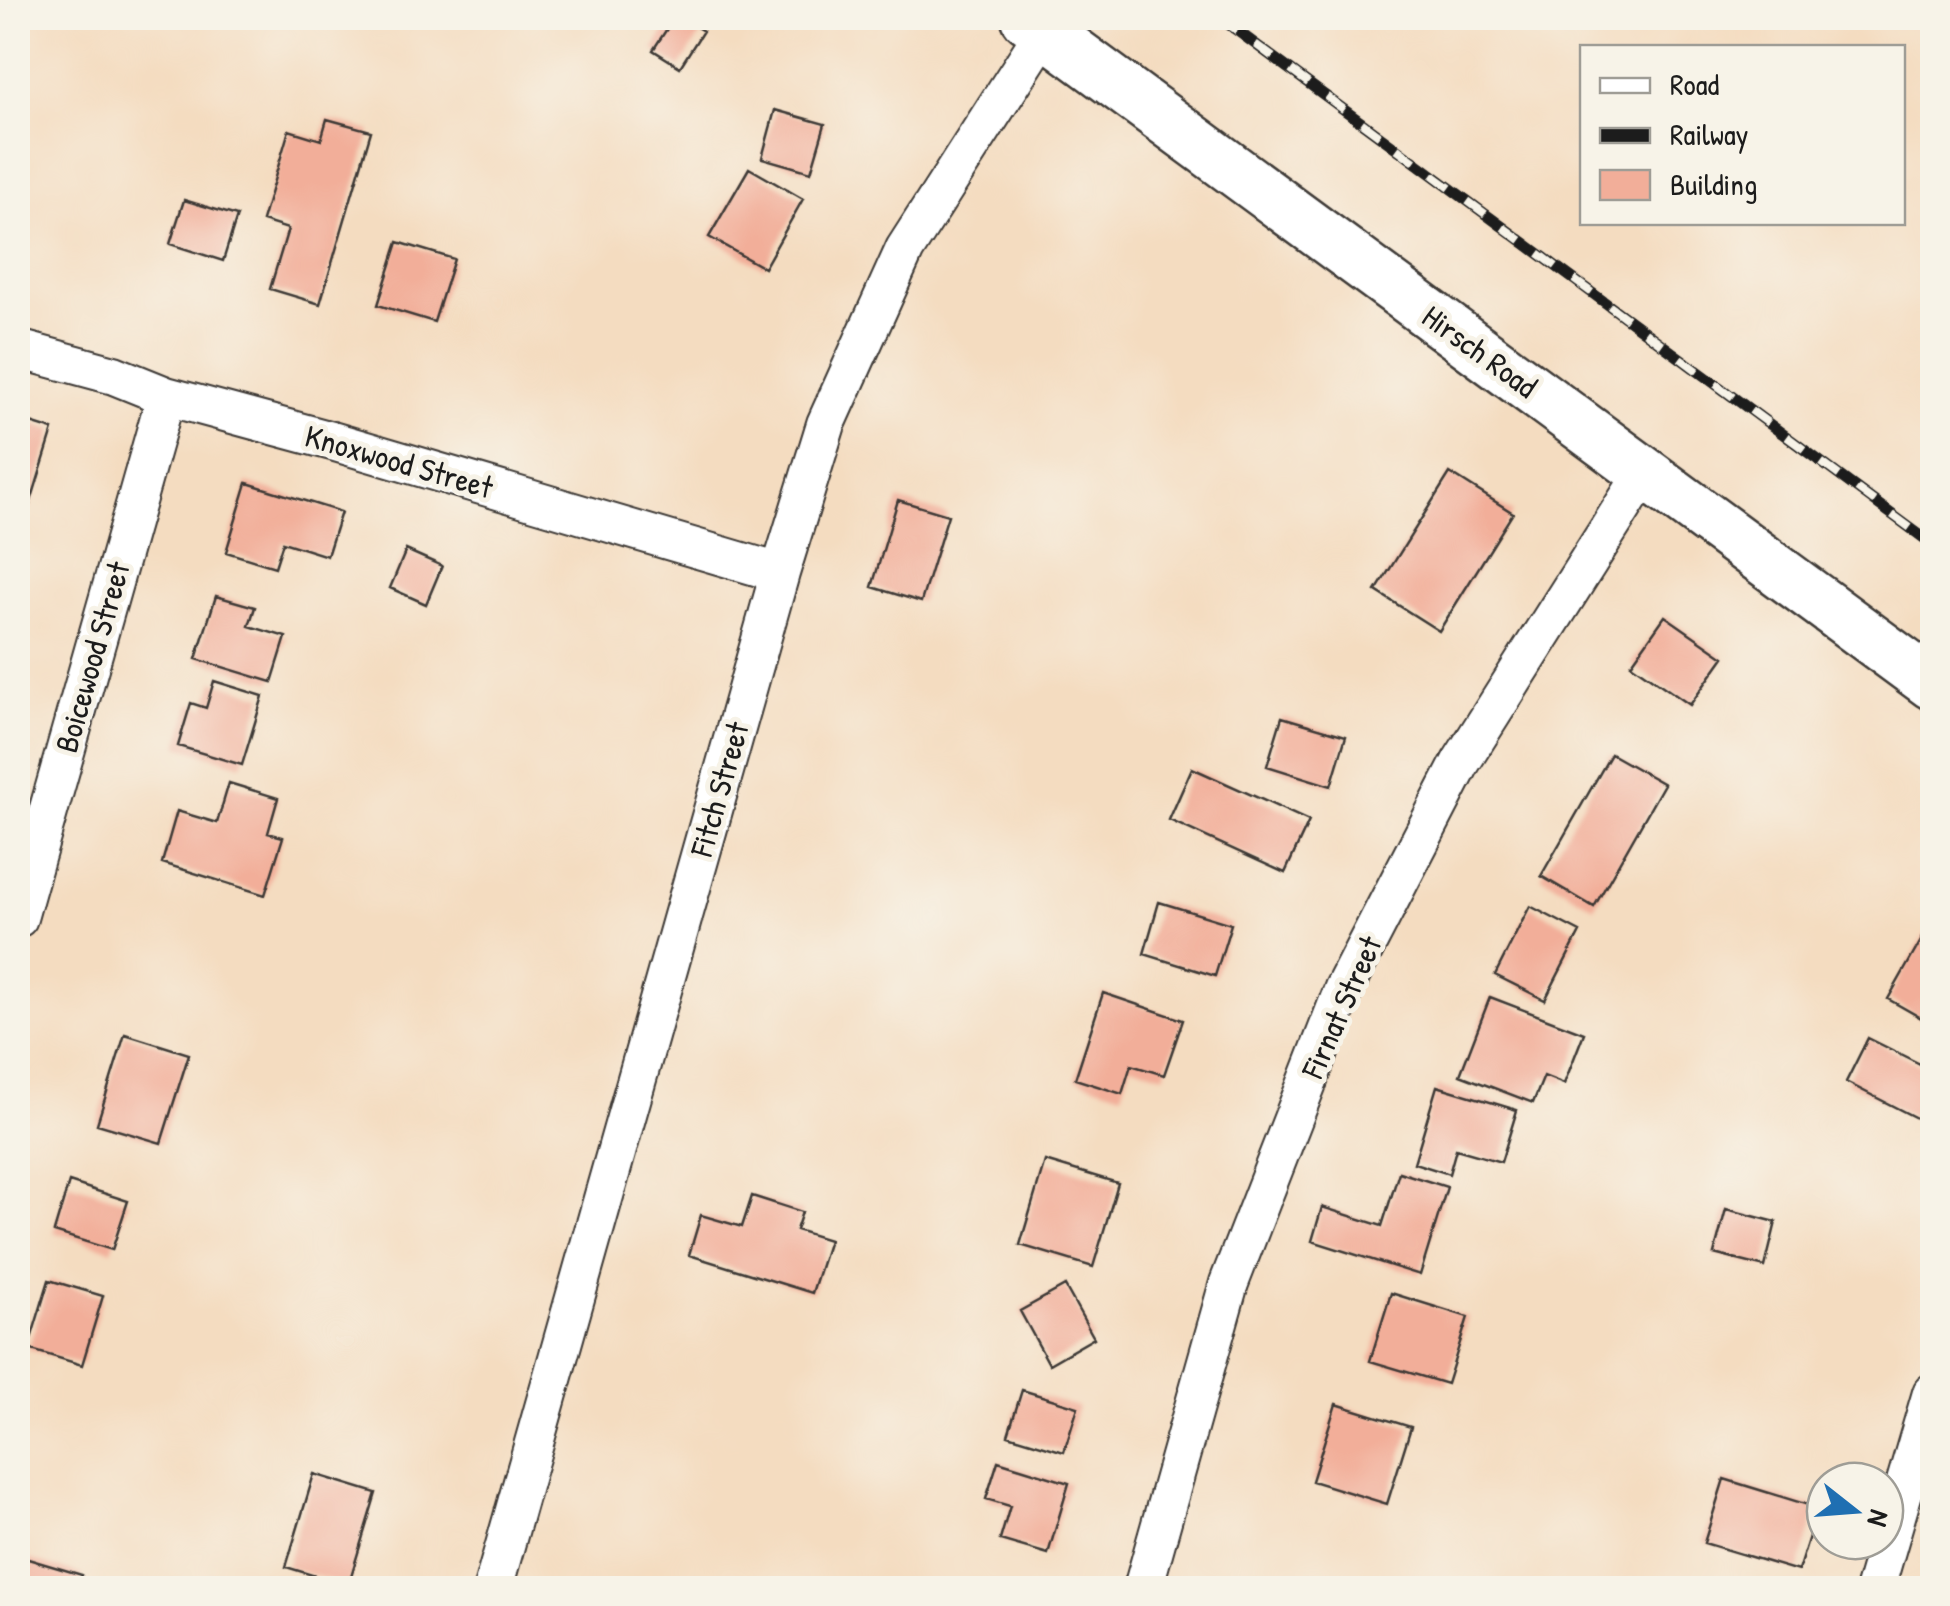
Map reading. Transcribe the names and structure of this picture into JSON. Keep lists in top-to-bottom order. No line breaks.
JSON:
{"streets":{"main road":["Hirsch Road"],"street":["Knoxwood Street","Boicewood Street","Fitch Street","Firnat Street"]},"crossings":[["Hirsch Road","Fitch Street"],["Hirsch Road","Firnat Street"],["Knoxwood Street","Boicewood Street"],["Knoxwood Street","Fitch Street"]],"legend":["Road","Railway","Building"],"north":"right"}
